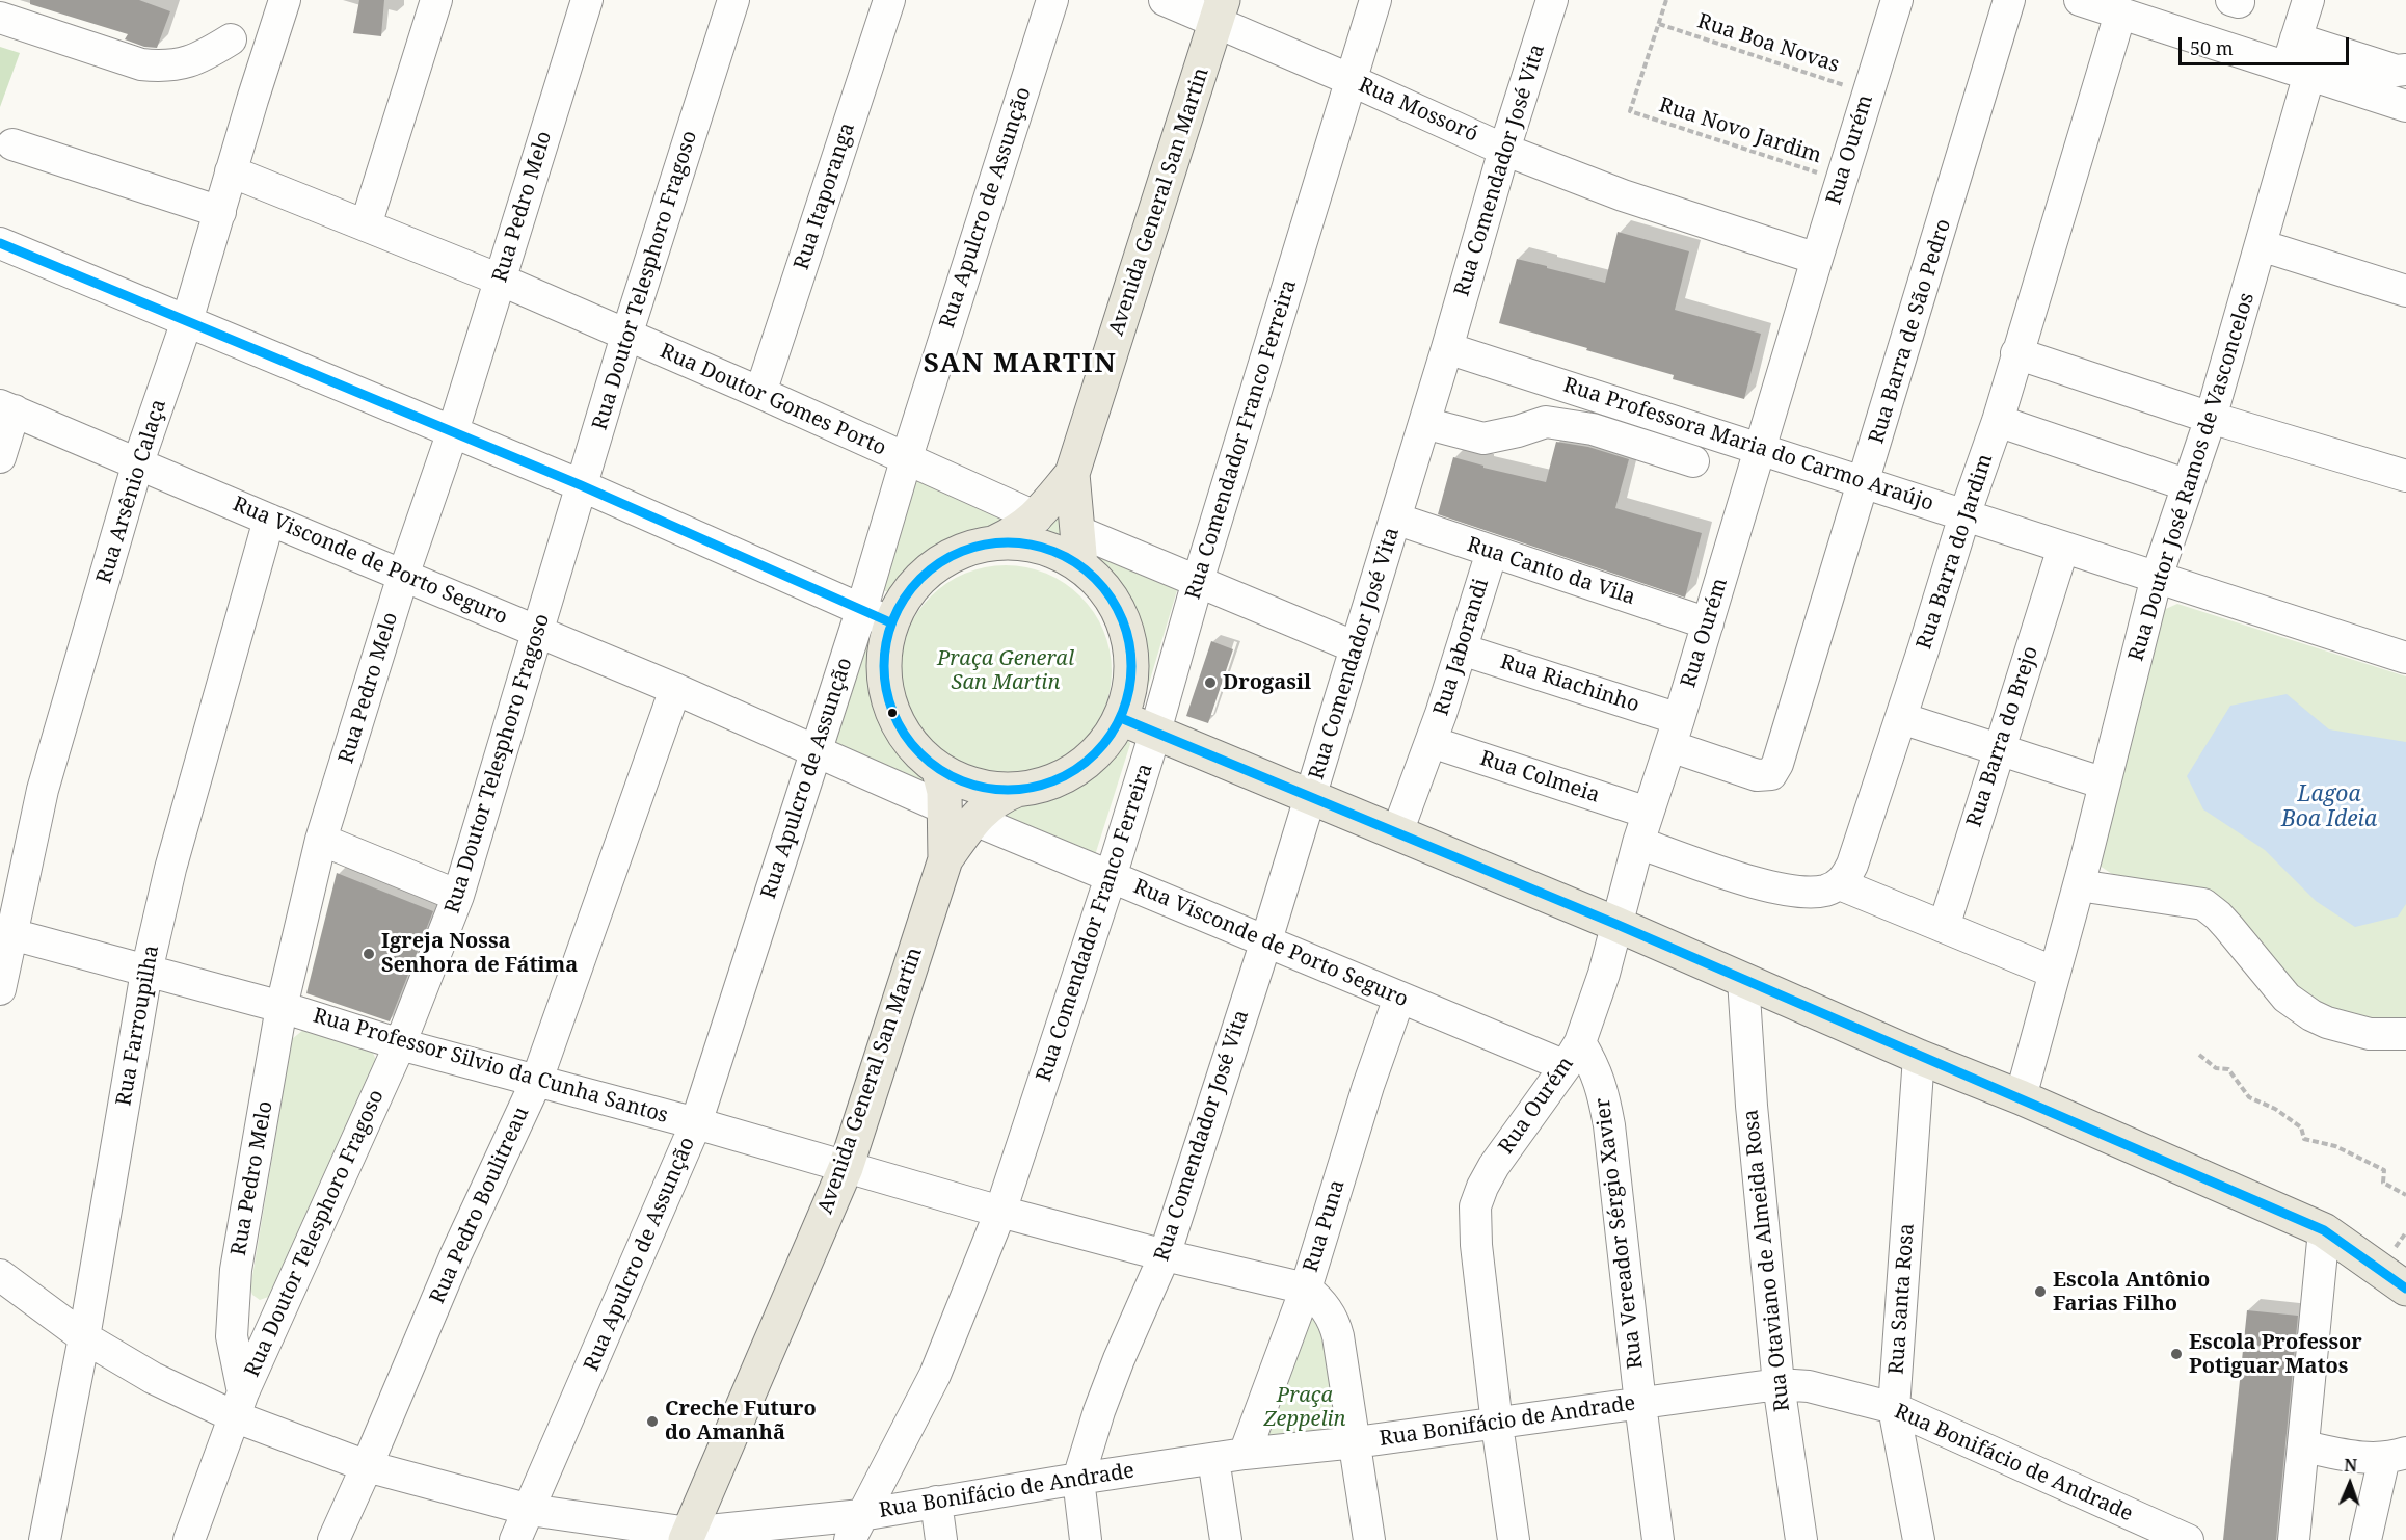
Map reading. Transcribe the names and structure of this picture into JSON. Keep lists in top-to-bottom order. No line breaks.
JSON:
{"streets":{"main road":["Avenida General San Martin"],"street":["Rua Mossoró","Rua Ourém","Rua Comendador José Vita","Rua Itaporanga","Rua Pedro Melo","Rua Apulcro de Assunção","Rua Doutor Telesphoro Fragoso","Rua Barra de São Pedro","Rua Doutor Gomes Porto","Rua Comendador Franco Ferreira","Rua Professora Maria do Carmo Araújo","Rua Doutor José Ramos de Vasconcelos","Rua Arsênio Calaça","Rua Barra do Jardim","Rua Visconde de Porto Seguro","Rua Canto da Vila","Rua Jaborandi","Rua Riachinho","Rua Barra do Brejo","Rua Colmeia","Rua Farroupilha","Rua Professor Silvio da Cunha Santos","Rua Pedro Boulitreau","Rua Puna","Rua Vereador Sérgio Xavier","Rua Otaviano de Almeida Rosa","Rua Santa Rosa","Rua Bonifácio de Andrade"],"path":["Rua Boa Novas","Rua Novo Jardim"]},"crossings":[["Rua Boa Novas","Rua Novo Jardim"],["Rua Boa Novas","Rua Ourém"],["Rua Mossoró","Rua Ourém"],["Rua Mossoró","Rua Comendador José Vita"],["Rua Mossoró","Avenida General San Martin"],["Rua Mossoró","Rua Comendador Franco Ferreira"],["Rua Novo Jardim","Rua Ourém"],["Rua Ourém","Rua Barra de São Pedro"],["Rua Ourém","Rua Professora Maria do Carmo Araújo"],["Rua Ourém","Rua Visconde de Porto Seguro"],["Rua Ourém","Rua Canto da Vila"],["Rua Ourém","Rua Riachinho"],["Rua Ourém","Rua Colmeia"],["Rua Ourém","Rua Vereador Sérgio Xavier"],["Rua Ourém","Rua Bonifácio de Andrade"],["Rua Comendador José Vita","Rua Professora Maria do Carmo Araújo"],["Rua Comendador José Vita","Rua Visconde de Porto Seguro"],["Rua Comendador José Vita","Rua Canto da Vila"],["Rua Comendador José Vita","Rua Professor Silvio da Cunha Santos"],["Rua Comendador José Vita","Rua Bonifácio de Andrade"],["Rua Itaporanga","Rua Doutor Gomes Porto"],["Avenida General San Martin","Rua Doutor Gomes Porto"],["Avenida General San Martin","Rua Visconde de Porto Seguro"],["Avenida General San Martin","Rua Professor Silvio da Cunha Santos"],["Avenida General San Martin","Rua Bonifácio de Andrade"],["Rua Pedro Melo","Rua Doutor Telesphoro Fragoso"],["Rua Pedro Melo","Rua Doutor Gomes Porto"],["Rua Pedro Melo","Rua Visconde de Porto Seguro"],["Rua Pedro Melo","Rua Professor Silvio da Cunha Santos"],["Rua Pedro Melo","Rua Bonifácio de Andrade"],["Rua Apulcro de Assunção","Rua Doutor Gomes Porto"],["Rua Apulcro de Assunção","Rua Visconde de Porto Seguro"],["Rua Apulcro de Assunção","Rua Professor Silvio da Cunha Santos"],["Rua Apulcro de Assunção","Rua Bonifácio de Andrade"],["Rua Doutor Telesphoro Fragoso","Rua Doutor Gomes Porto"],["Rua Doutor Telesphoro Fragoso","Rua Visconde de Porto Seguro"],["Rua Doutor Telesphoro Fragoso","Rua Professor Silvio da Cunha Santos"],["Rua Doutor Telesphoro Fragoso","Rua Bonifácio de Andrade"],["Rua Barra de São Pedro","Rua Professora Maria do Carmo Araújo"],["Rua Barra de São Pedro","Rua Riachinho"],["Rua Doutor Gomes Porto","Rua Arsênio Calaça"],["Rua Comendador Franco Ferreira","Rua Visconde de Porto Seguro"],["Rua Comendador Franco Ferreira","Rua Professor Silvio da Cunha Santos"],["Rua Comendador Franco Ferreira","Rua Bonifácio de Andrade"],["Rua Professora Maria do Carmo Araújo","Rua Doutor José Ramos de Vasconcelos"],["Rua Professora Maria do Carmo Araújo","Rua Barra do Jardim"],["Rua Professora Maria do Carmo Araújo","Rua Barra do Brejo"],["Rua Arsênio Calaça","Rua Visconde de Porto Seguro"],["Rua Arsênio Calaça","Rua Professor Silvio da Cunha Santos"],["Rua Visconde de Porto Seguro","Rua Farroupilha"],["Rua Visconde de Porto Seguro","Rua Pedro Boulitreau"],["Rua Visconde de Porto Seguro","Rua Puna"],["Rua Visconde de Porto Seguro","Rua Vereador Sérgio Xavier"],["Rua Canto da Vila","Rua Jaborandi"],["Rua Jaborandi","Rua Riachinho"],["Rua Jaborandi","Rua Colmeia"],["Rua Farroupilha","Rua Professor Silvio da Cunha Santos"],["Rua Farroupilha","Rua Bonifácio de Andrade"],["Rua Professor Silvio da Cunha Santos","Rua Pedro Boulitreau"],["Rua Professor Silvio da Cunha Santos","Rua Puna"],["Rua Pedro Boulitreau","Rua Bonifácio de Andrade"],["Rua Puna","Rua Bonifácio de Andrade"],["Rua Vereador Sérgio Xavier","Rua Bonifácio de Andrade"],["Rua Otaviano de Almeida Rosa","Rua Bonifácio de Andrade"],["Rua Santa Rosa","Rua Bonifácio de Andrade"]],"districts":["SAN MARTIN"],"water":["Lagoa Boa Ideia"],"parks":["Praça General San Martin","Praça Zeppelin"],"places":["Drogasil","Igreja Nossa Senhora de Fátima","Escola Antônio Farias Filho","Escola Professor Potiguar Matos","Creche Futuro do Amanhã"],"scale_bar":"50 m","north":"top"}
